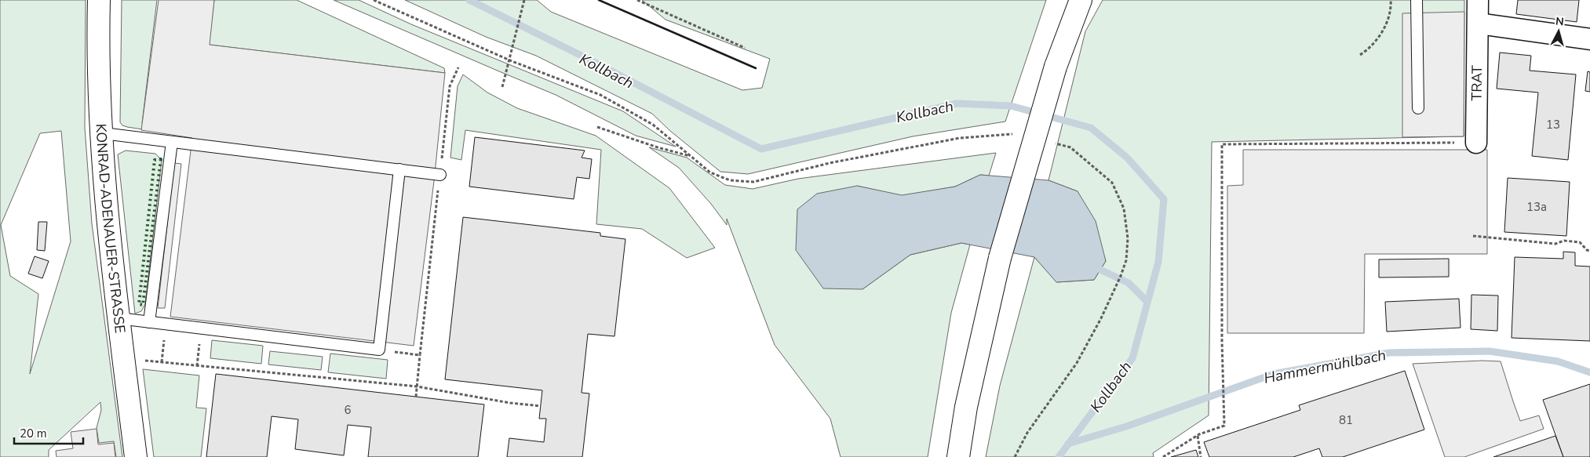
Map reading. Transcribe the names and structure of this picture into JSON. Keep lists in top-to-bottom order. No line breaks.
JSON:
{"streets":{"main road":["KONRAD-ADENAUER-STRASSE"],"street":["TRAT"]},"water":["Kollbach","Hammermühlbach"],"house_numbers":["13","13a","6","81"],"scale_bar":"20 m","north":"top"}
